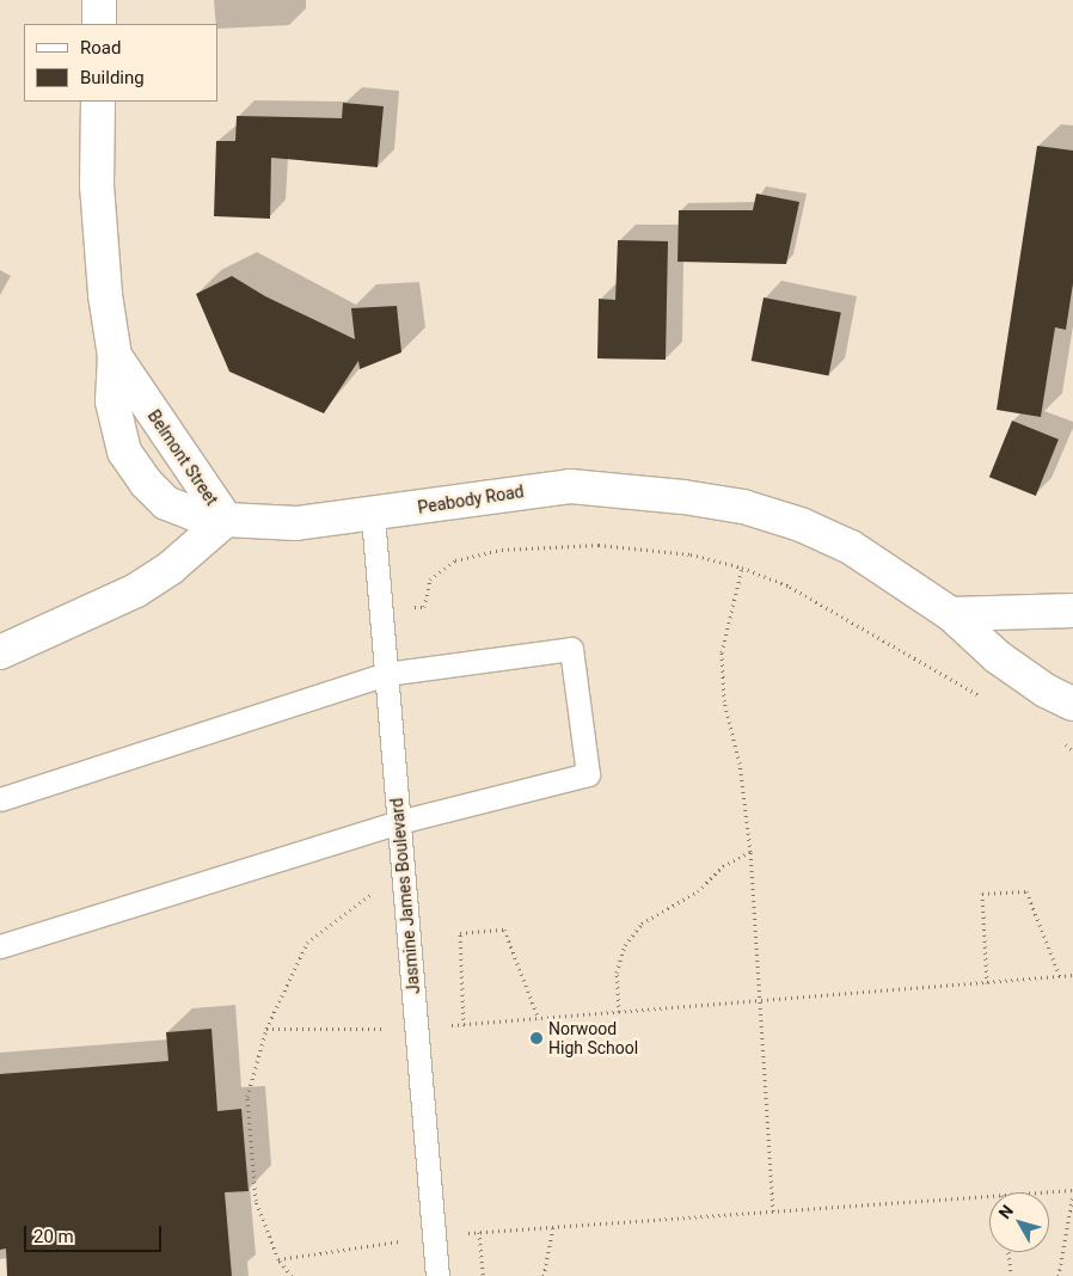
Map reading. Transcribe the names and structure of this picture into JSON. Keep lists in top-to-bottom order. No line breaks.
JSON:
{"streets":{"street":["Belmont Street","Peabody Road"],"lane":["Jasmine James Boulevard"]},"crossings":[["Belmont Street","Peabody Road"],["Peabody Road","Jasmine James Boulevard"]],"places":["Norwood High School"],"legend":["Road","Building"],"scale_bar":"20 m","north":"top left"}
